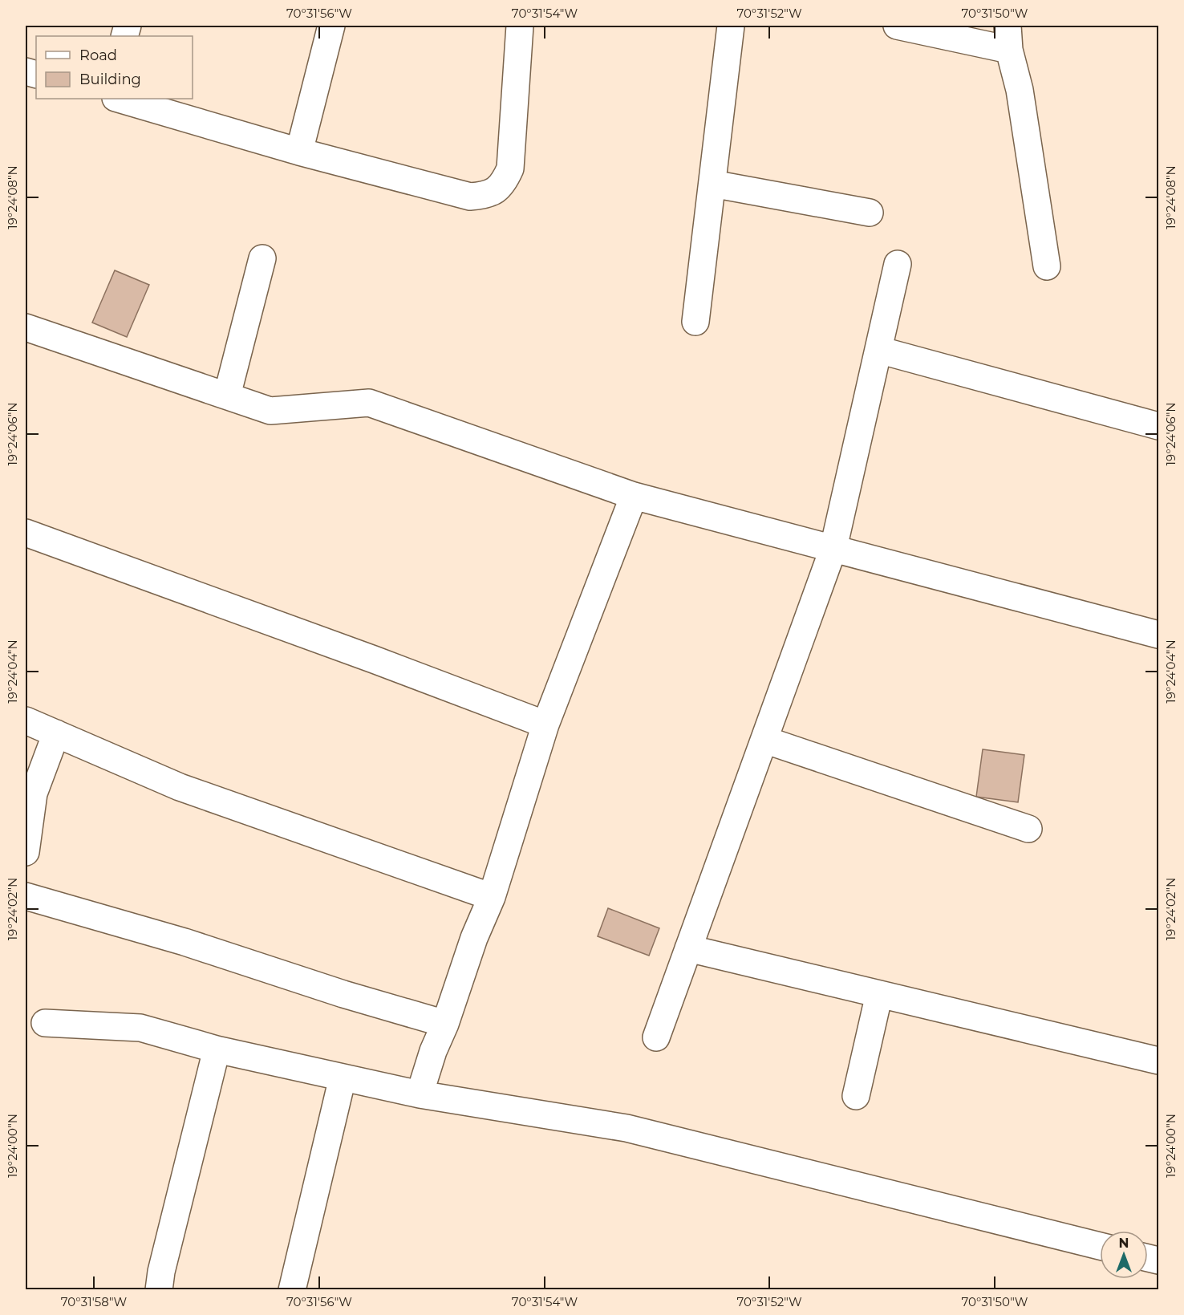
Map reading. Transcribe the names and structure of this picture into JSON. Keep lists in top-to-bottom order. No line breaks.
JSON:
{"legend":["Road","Building"],"north":"top","coordinates":["70°31'56\"W","70°31'54\"W","70°31'52\"W","70°31'50\"W","19°24'08\"N","19°24'06\"N","19°24'04\"N","19°24'02\"N","19°24'00\"N","70°31'58\"W"]}
